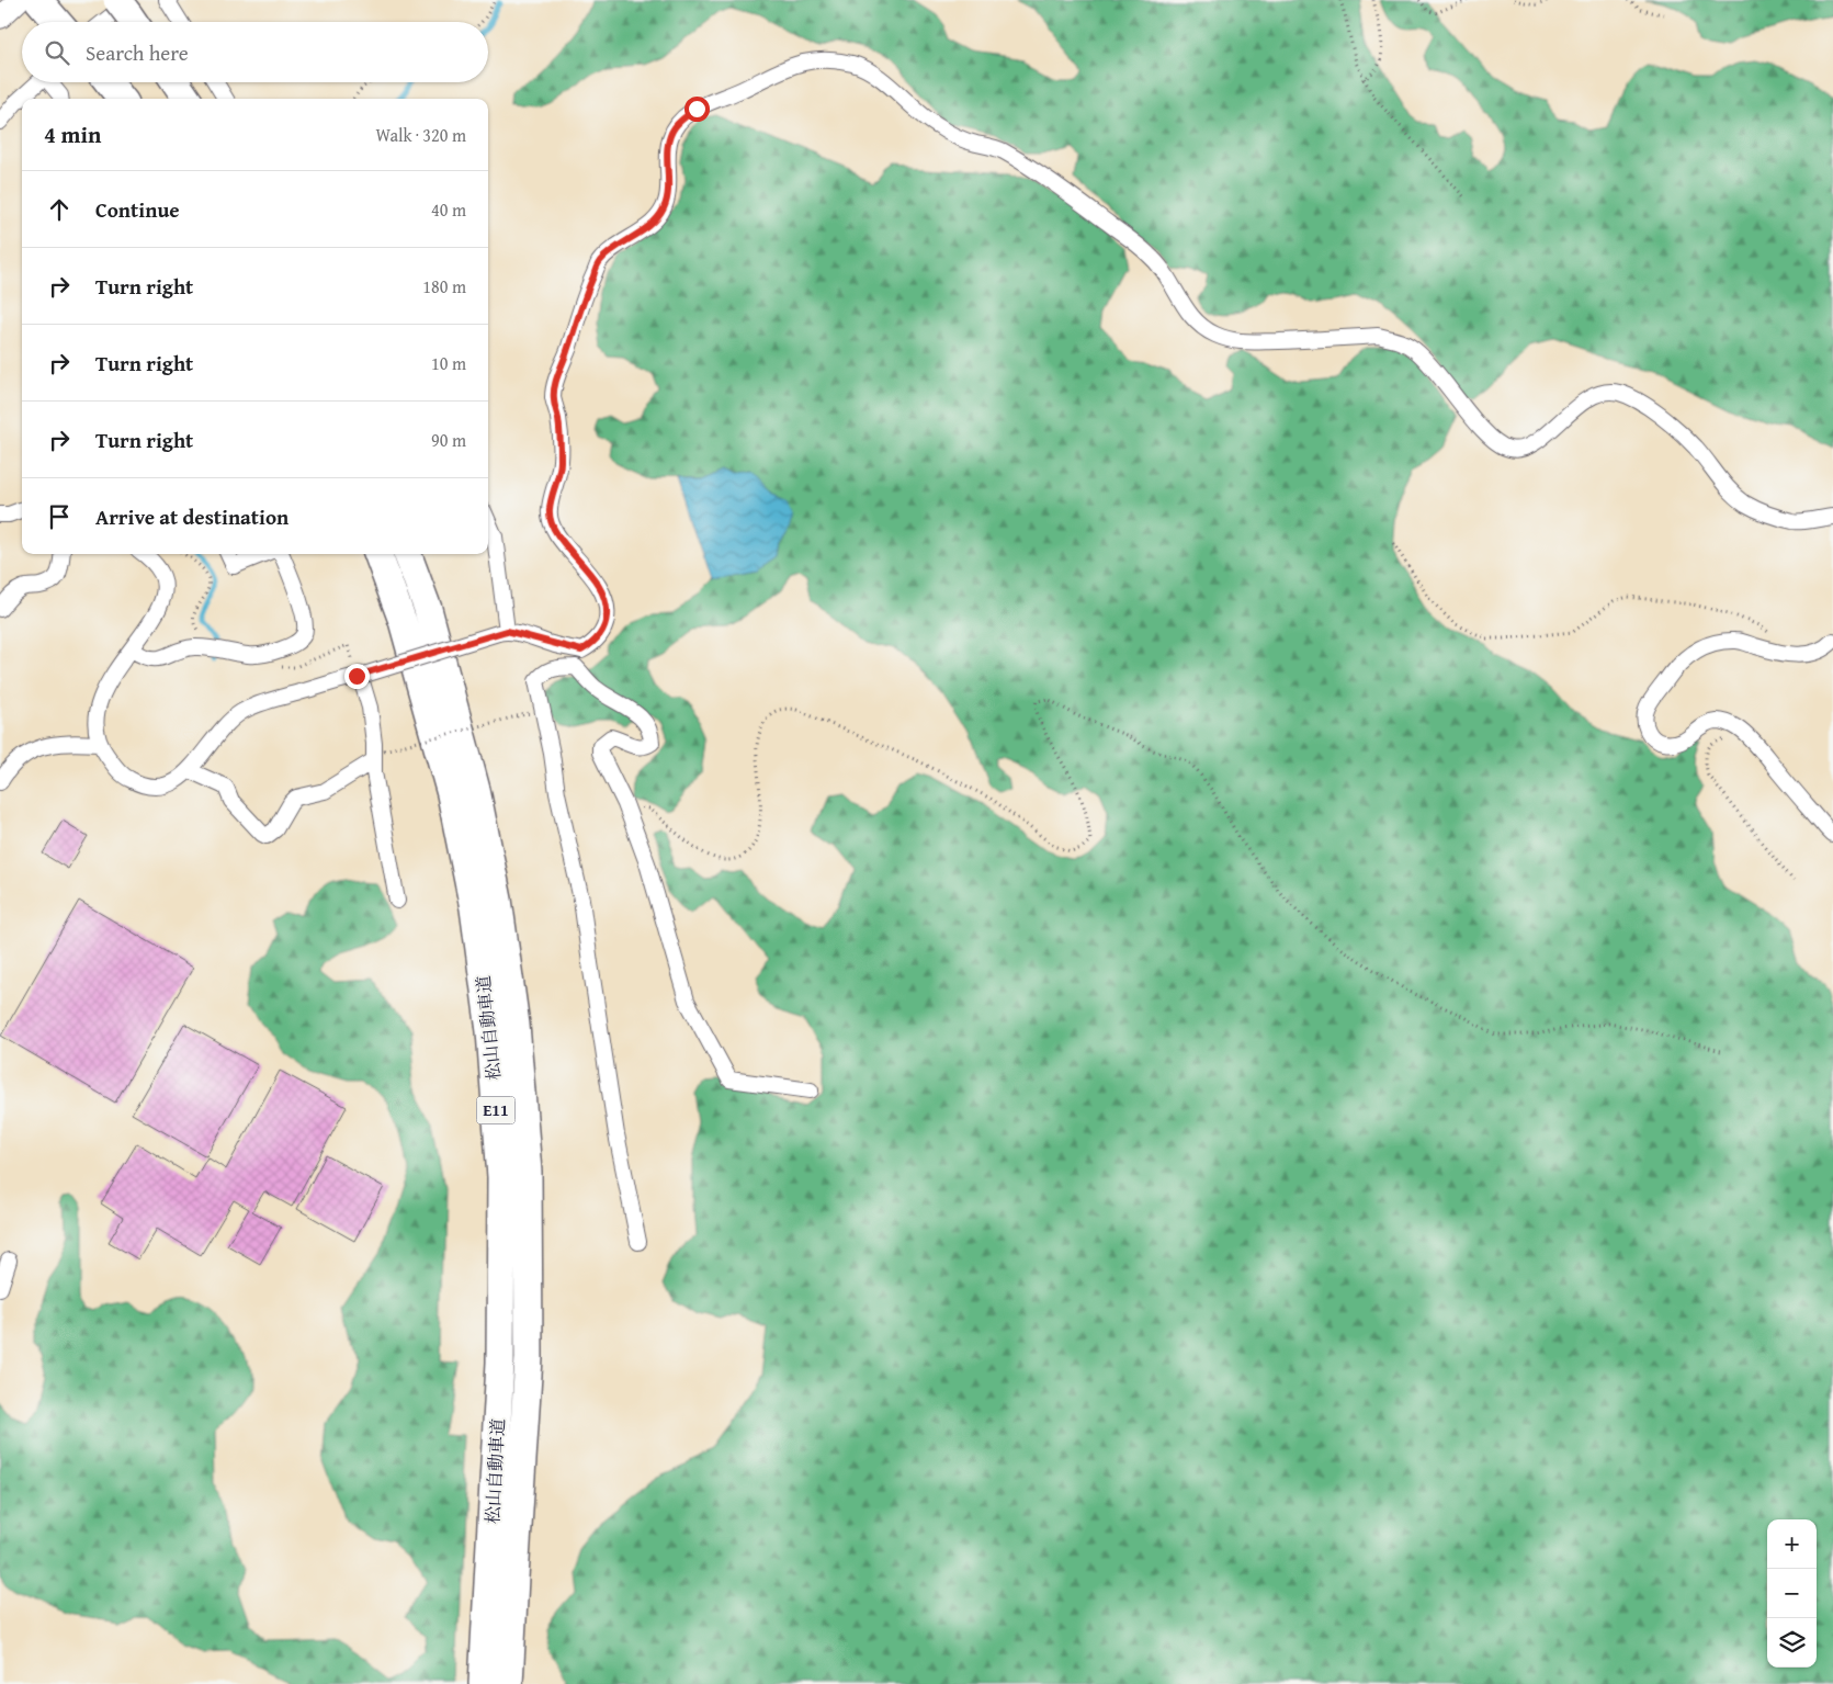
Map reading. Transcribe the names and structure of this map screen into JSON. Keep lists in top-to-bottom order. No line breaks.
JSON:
{"streets":{"highway":["松山自動車道","E11"]},"page":{"search":"Search here","heading":["4 min","Walk · 320 m"],"list":[["Continue","40 m"],["Turn right","180 m"],["Turn right","10 m"],["Turn right","90 m"],"Arrive at destination"],"map_buttons":["+","−"]}}
